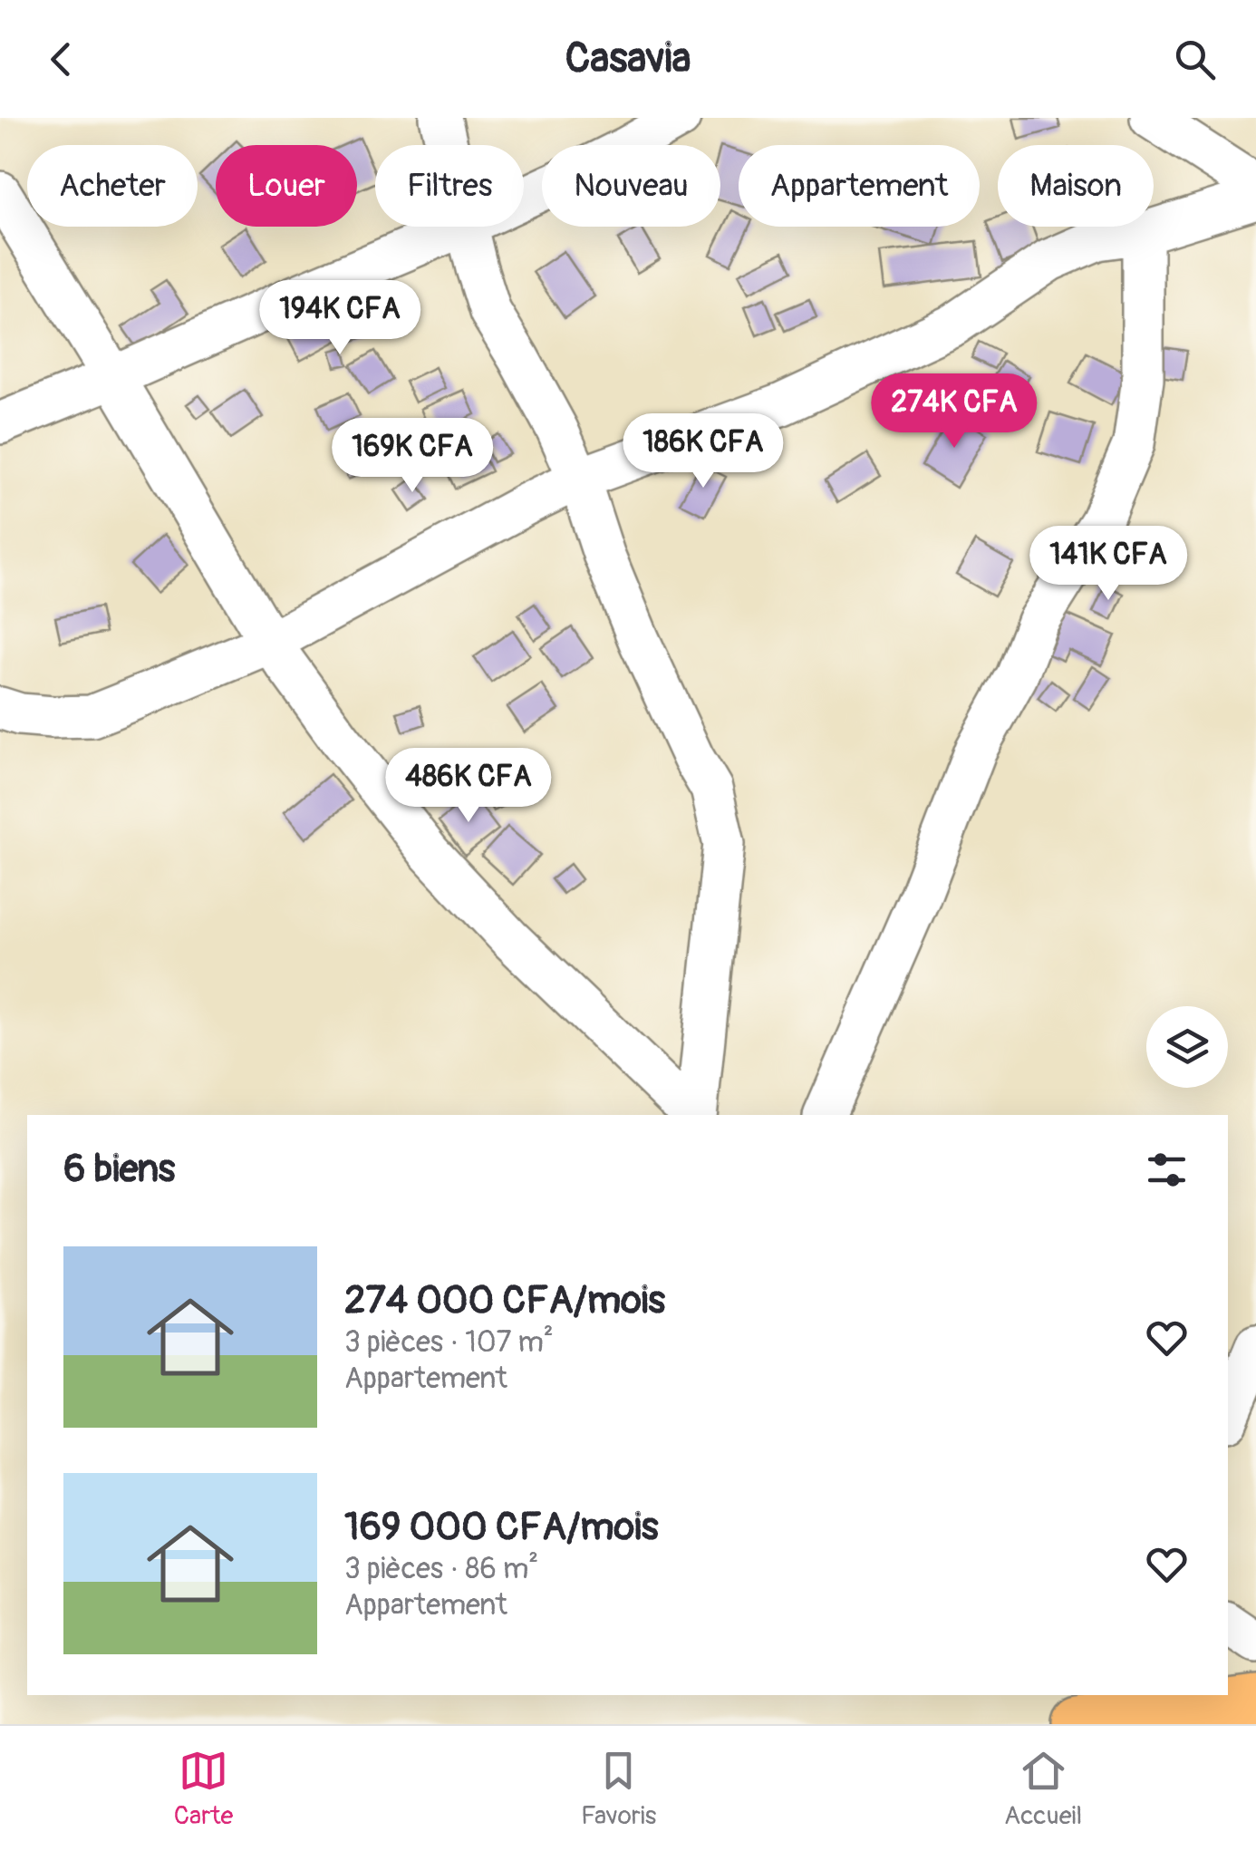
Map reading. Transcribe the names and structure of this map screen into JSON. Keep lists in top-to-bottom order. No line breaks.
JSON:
{"page":{"header":"Casavia","chip":["Acheter","Louer","Filtres","Nouveau","Appartement","Maison"],"price":["194K CFA","274K CFA","186K CFA","169K CFA","141K CFA","486K CFA"],"heading":"6 biens","list":[{"name":"274 000 CFA/mois","note":"3 pièces · 107 m² · Appartement"},{"name":"169 000 CFA/mois","note":"3 pièces · 86 m² · Appartement"}],"tabs":["Carte","Favoris","Accueil"]}}
